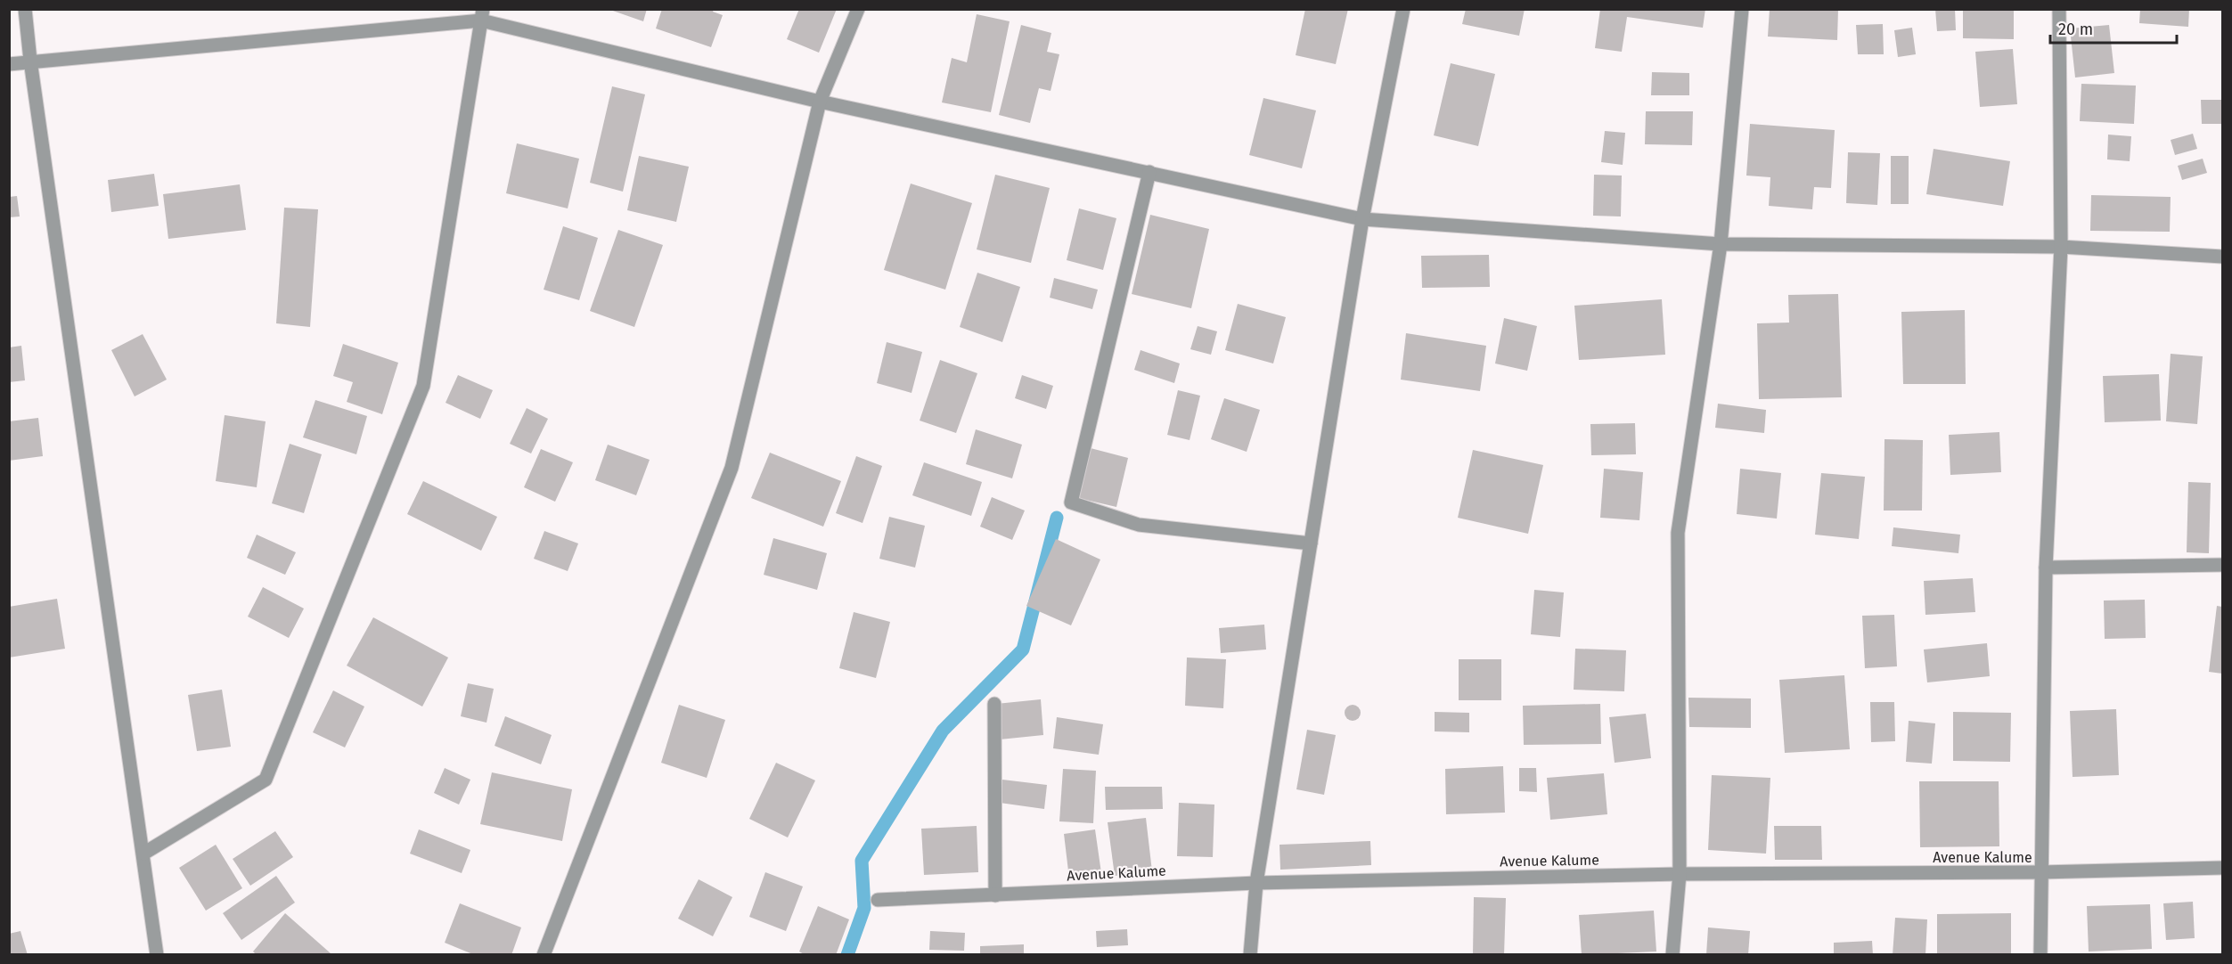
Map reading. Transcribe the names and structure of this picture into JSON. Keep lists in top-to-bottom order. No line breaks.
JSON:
{"streets":{"street":["Avenue Kalume"]},"scale_bar":"20 m"}
